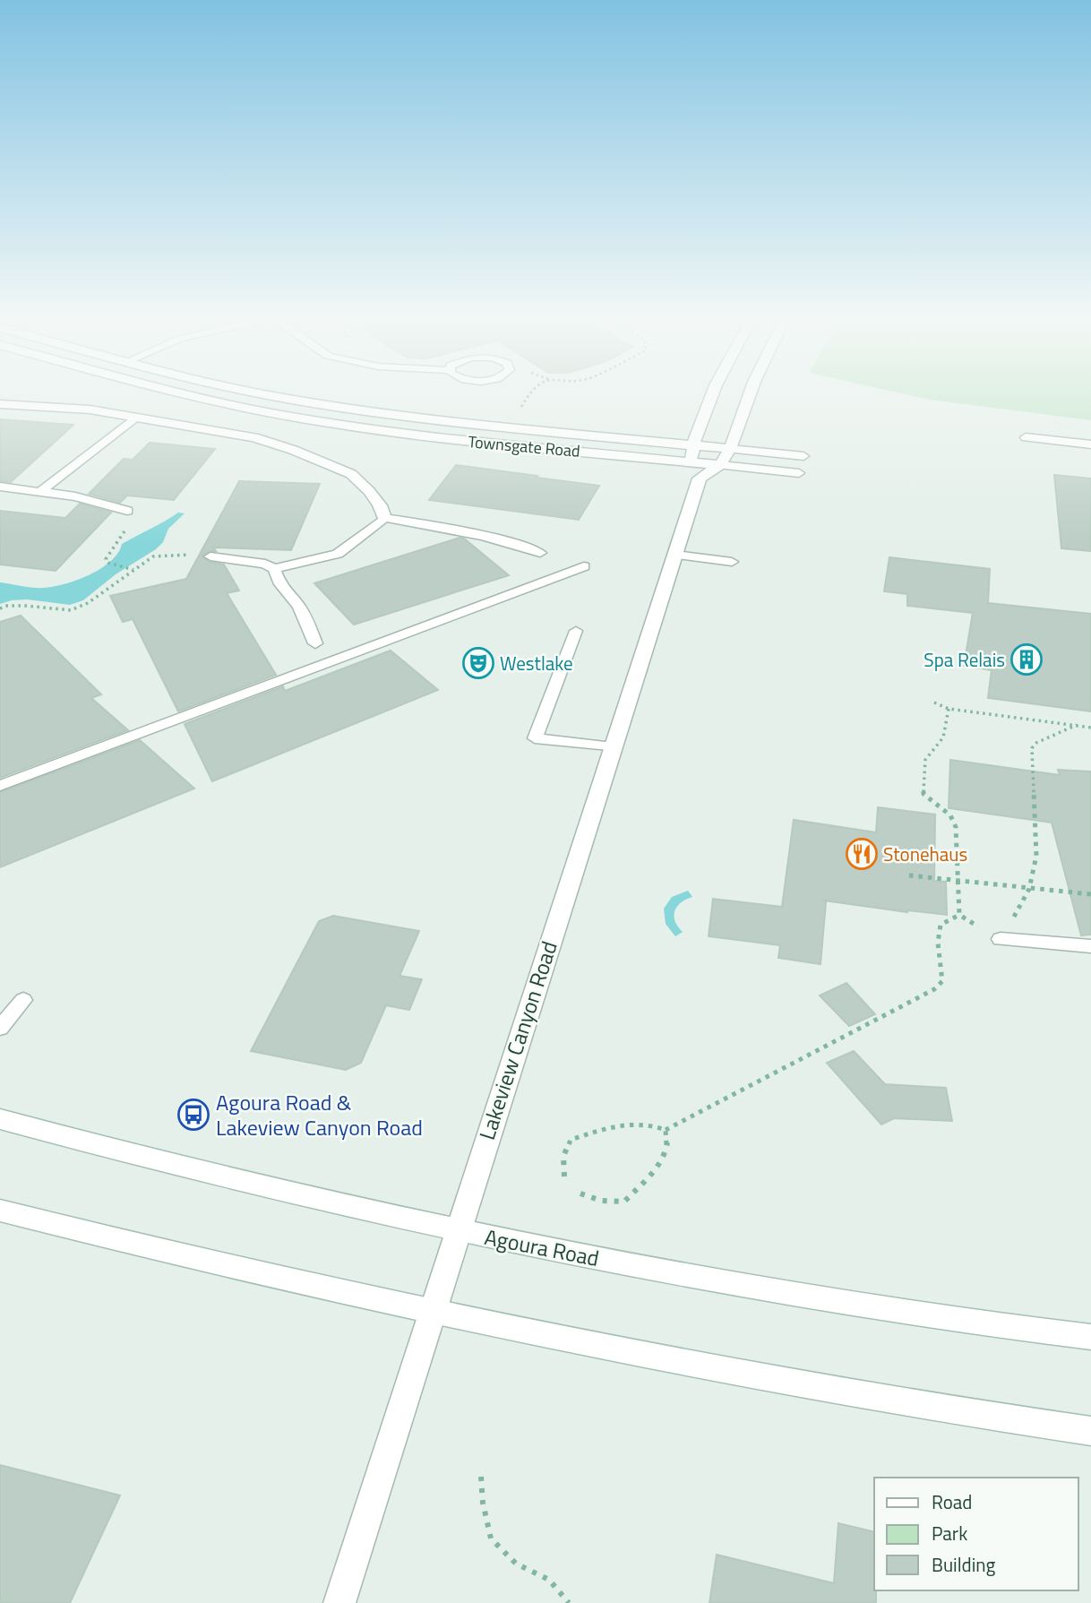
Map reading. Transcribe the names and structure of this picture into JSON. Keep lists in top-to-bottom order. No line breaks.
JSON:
{"streets":{"street":["Townsgate Road","Lakeview Canyon Road","Agoura Road"]},"crossings":[["Lakeview Canyon Road","Agoura Road"]],"places":{"building":["Spa Relais"],"theatre":["Westlake"],"restaurant":["Stonehaus"],"bus stop":["Agoura Road & Lakeview Canyon Road"]},"legend":["Road","Park","Building"]}
